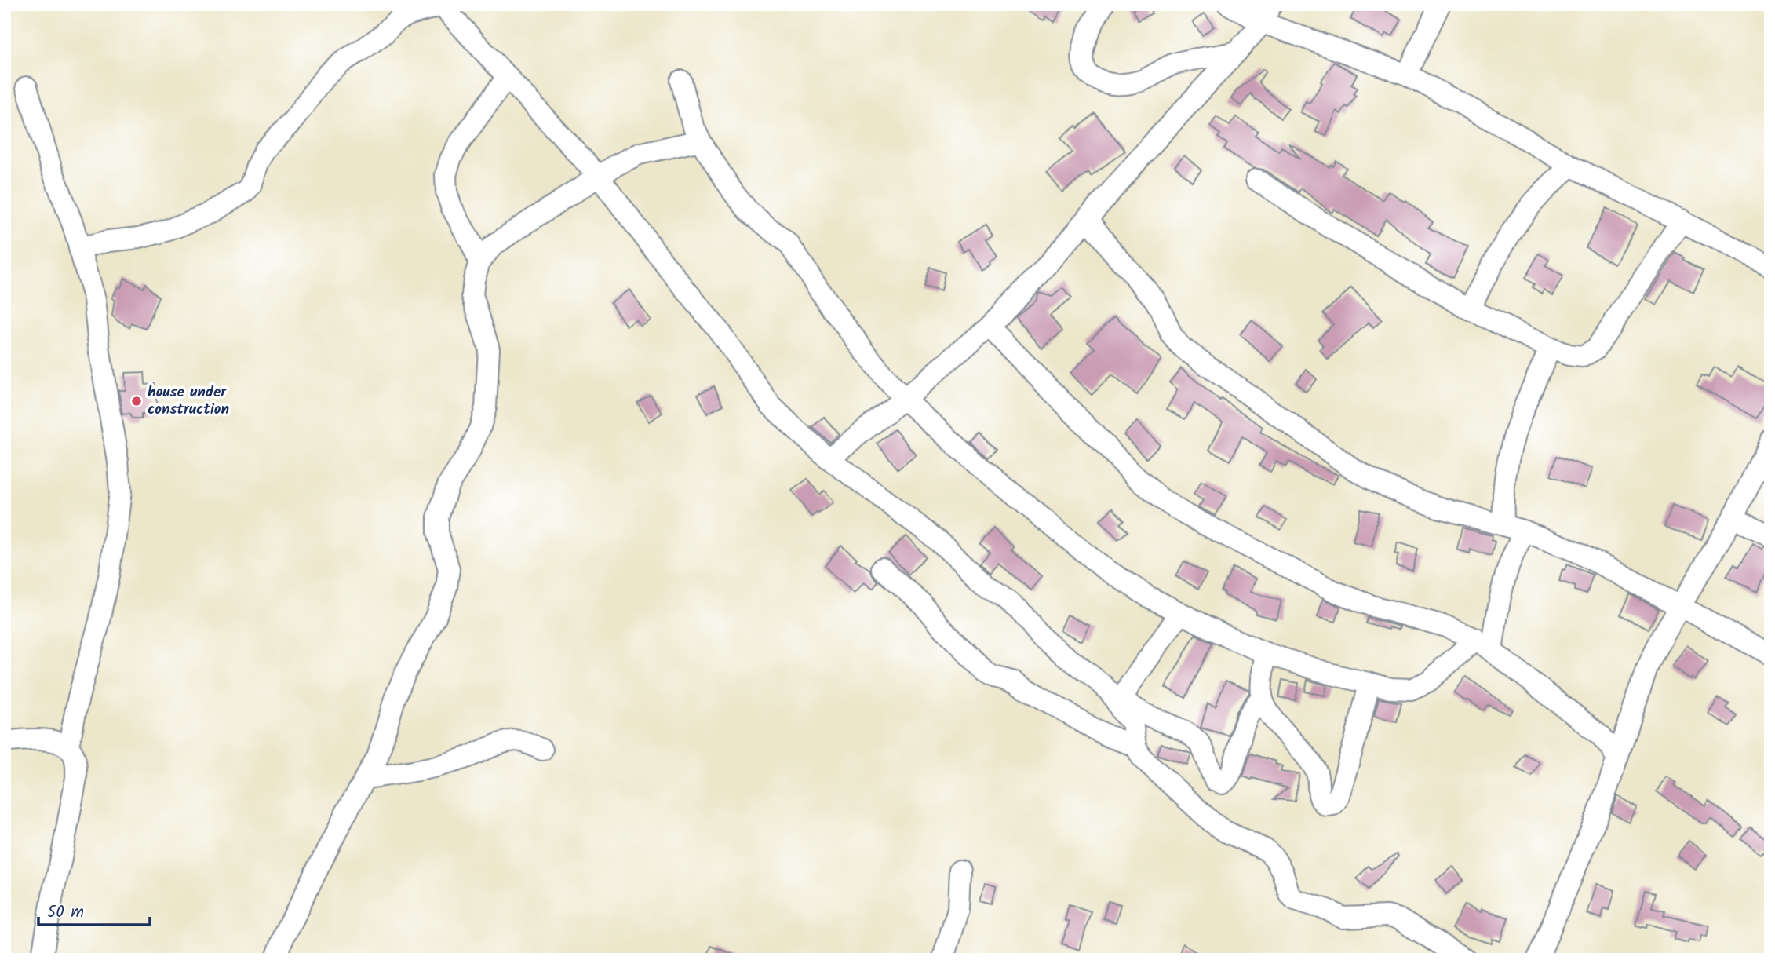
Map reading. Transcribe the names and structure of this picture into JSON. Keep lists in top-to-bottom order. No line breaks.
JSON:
{"places":["house under construction"],"scale_bar":"50 m"}
